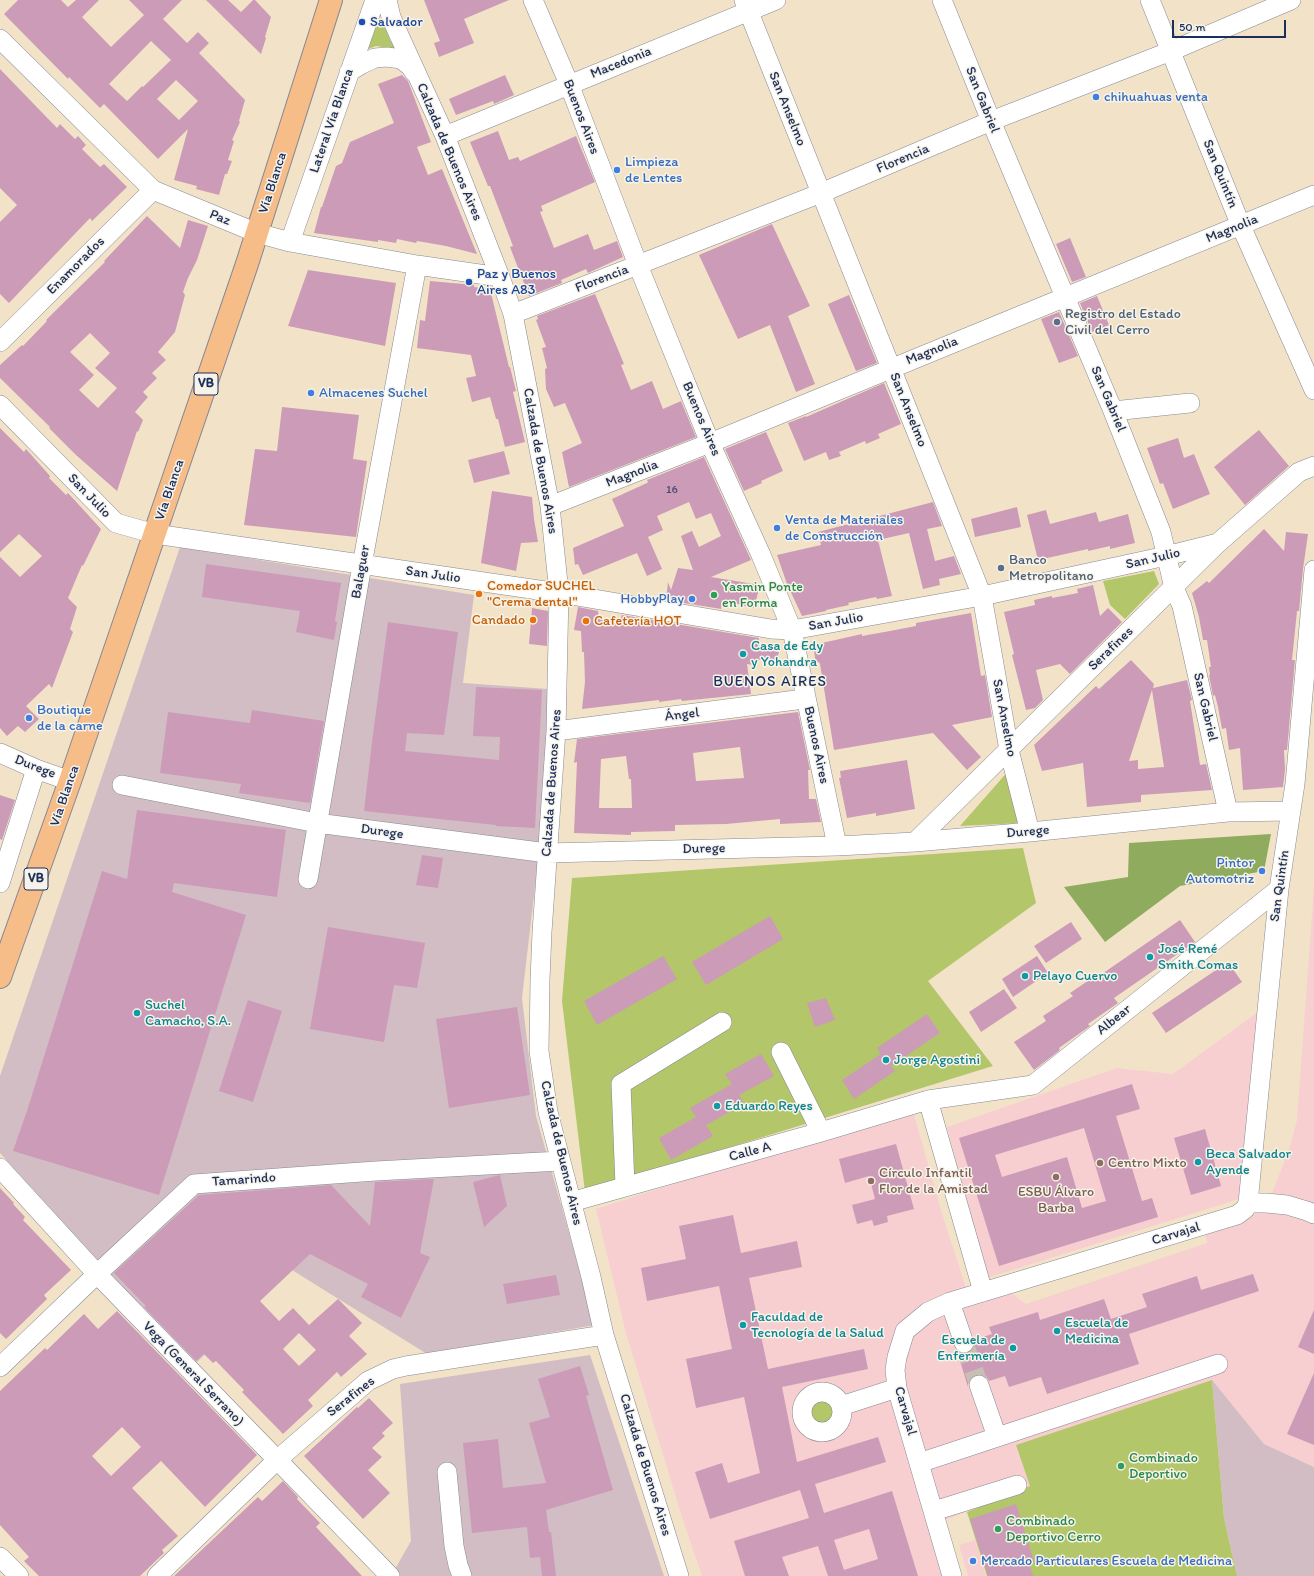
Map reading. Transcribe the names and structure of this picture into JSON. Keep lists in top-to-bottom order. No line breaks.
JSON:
{"streets":{"main road":["Vía Blanca","VB"],"street":["Macedonia","San Gabriel","San Anselmo","Buenos Aires","Lateral Vía Blanca","Calzada de Buenos Aires","Florencia","San Quintín","Paz","Magnolia","Enamorados","San Julio","Balaguer","Serafines","Ángel","Durege","Albear","Calle A","Tamarindo","Carvajal","Vega (General Serrano)"]},"crossings":[["Macedonia","San Anselmo"],["Macedonia","Buenos Aires"],["Macedonia","Calzada de Buenos Aires"],["San Gabriel","Florencia"],["San Gabriel","Magnolia"],["San Gabriel","San Julio"],["San Gabriel","Serafines"],["San Gabriel","Durege"],["San Anselmo","Florencia"],["San Anselmo","Magnolia"],["San Anselmo","San Julio"],["San Anselmo","Serafines"],["San Anselmo","Durege"],["Buenos Aires","Florencia"],["Buenos Aires","Magnolia"],["Buenos Aires","San Julio"],["Buenos Aires","Ángel"],["Buenos Aires","Durege"],["Lateral Vía Blanca","Paz"],["Calzada de Buenos Aires","Florencia"],["Calzada de Buenos Aires","Paz"],["Calzada de Buenos Aires","Magnolia"],["Calzada de Buenos Aires","San Julio"],["Calzada de Buenos Aires","Serafines"],["Calzada de Buenos Aires","Ángel"],["Calzada de Buenos Aires","Durege"],["Calzada de Buenos Aires","Calle A"],["Calzada de Buenos Aires","Tamarindo"],["Florencia","San Quintín"],["San Quintín","Magnolia"],["San Quintín","Durege"],["San Quintín","Albear"],["San Quintín","Carvajal"],["Vía Blanca","Paz"],["Vía Blanca","San Julio"],["Vía Blanca","Durege"],["Paz","Enamorados"],["Paz","Balaguer"],["San Julio","Balaguer"],["San Julio","Serafines"],["Balaguer","Durege"],["Serafines","Durege"],["Serafines","Vega (General Serrano)"],["Albear","Calle A"],["Tamarindo","Vega (General Serrano)"]],"districts":["BUENOS AIRES"],"places":["Salvador","chihuahuas venta","Limpieza de Lentes","Paz y Buenos Aires A83","Registro del Estado Civil del Cerro","Almacenes Suchel","Venta de Materiales de Construcción","Banco Metropolitano","Comedor SUCHEL \"Crema dental\"","Yasmin Ponte en Forma","HobbyPlay","Candado","Cafetería HOT","Casa de Edy y Yohandra","Boutique de la carne","Pintor Automotriz","José René Smith Comas","Pelayo Cuervo","Suchel Camacho, S.A.","Jorge Agostini","Eduardo Reyes","Beca Salvador Ayende","Centro Mixto","ESBU Álvaro Barba","Círculo Infantil Flor de la Amistad","Faculdad de Tecnología de la Salud","Escuela de Medicina","Escuela de Enfermería","Combinado Deportivo","Combinado Deportivo Cerro","Mercado Particulares Escuela de Medicina"],"house_numbers":["16"],"scale_bar":"50 m"}
